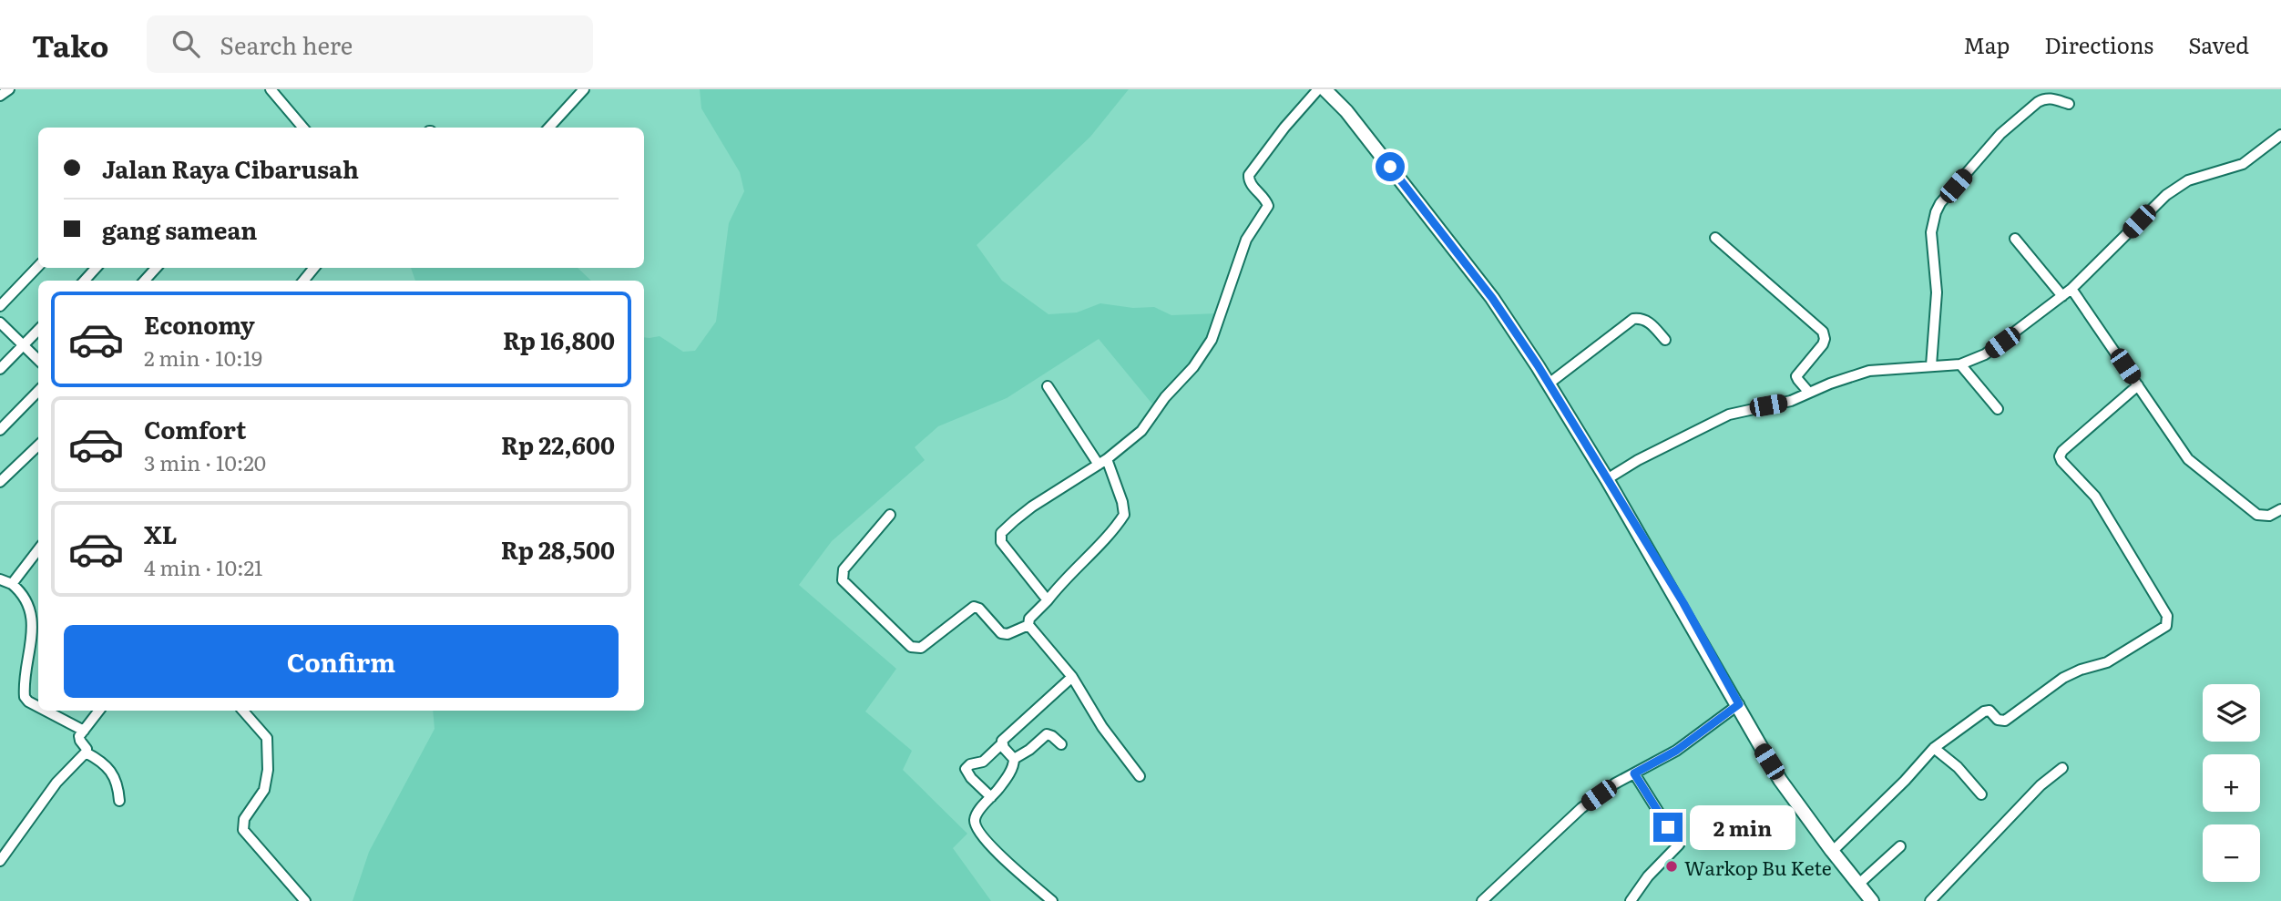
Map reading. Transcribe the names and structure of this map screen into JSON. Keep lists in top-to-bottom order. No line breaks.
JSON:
{"places":["Warkop Bu Kete"],"page":{"header":"Tako","search":"Search here","nav":["Map","Directions","Saved"],"banner":["Jalan Raya Cibarusah","gang samean"],"list":[{"name":"Economy","note":"2 min · 10:19","value":"Rp 16,800"},{"name":"Comfort","note":"3 min · 10:20","value":"Rp 22,600"},{"name":"XL","note":"4 min · 10:21","value":"Rp 28,500"}],"buttons":"Confirm","map_buttons":["+","−"],"bubble":"2 min"}}
